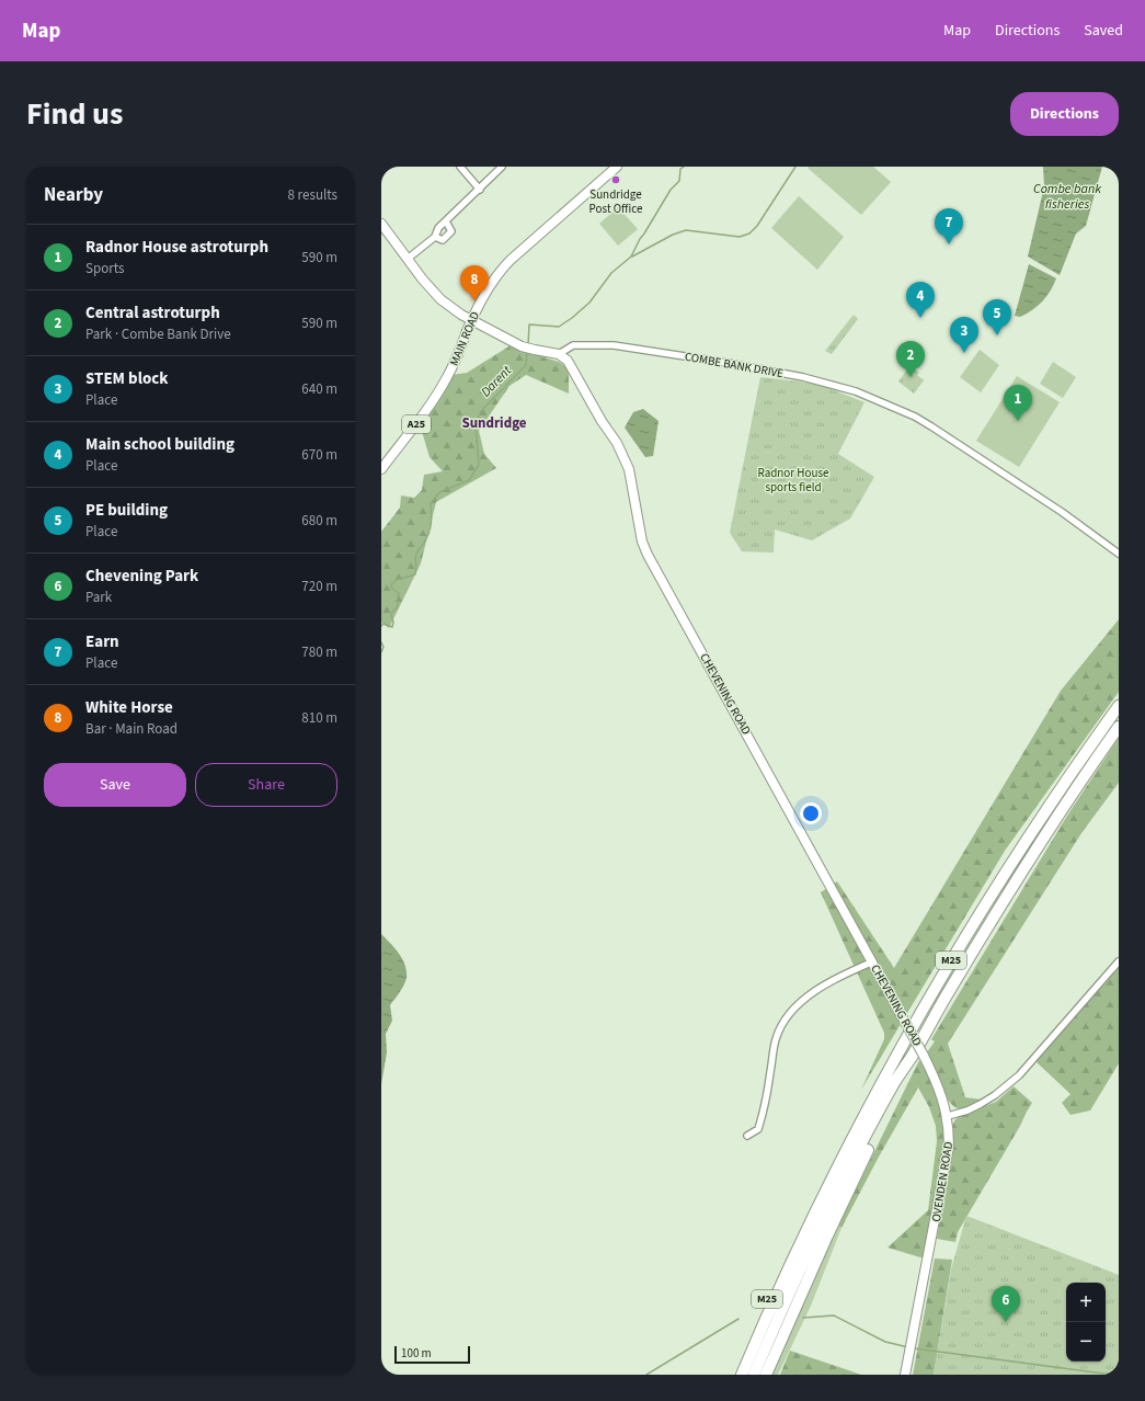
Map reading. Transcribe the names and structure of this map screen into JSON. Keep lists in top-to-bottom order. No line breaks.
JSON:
{"streets":{"highway":["M25"],"main road":["MAIN ROAD","A25","CHEVENING ROAD","OVENDEN ROAD"],"street":["COMBE BANK DRIVE"]},"crossings":[["COMBE BANK DRIVE","CHEVENING ROAD"],["CHEVENING ROAD","OVENDEN ROAD"]],"districts":["Sundridge"],"water":["Combe bank fisheries","Darent"],"parks":["Radnor House sports field"],"places":["Sundridge Post Office"],"scale_bar":"100 m","page":{"header":"Map","nav":["Map","Directions","Saved"],"title":"Find us","buttons":["Directions",["Save","Share"]],"heading":["Nearby","8 results"],"pins":["7","8","4","5","3","2","1","6"],"list":[{"mark":"1","name":"Radnor House astroturph","note":"Sports","value":"590 m"},{"mark":"2","name":"Central astroturph","note":"Park · Combe Bank Drive","value":"590 m"},{"mark":"3","name":"STEM block","note":"Place","value":"640 m"},{"mark":"4","name":"Main school building","note":"Place","value":"670 m"},{"mark":"5","name":"PE building","note":"Place","value":"680 m"},{"mark":"6","name":"Chevening Park","note":"Park","value":"720 m"},{"mark":"7","name":"Earn","note":"Place","value":"780 m"},{"mark":"8","name":"White Horse","note":"Bar · Main Road","value":"810 m"}],"map_buttons":["+","−"],"scale":"100 m"}}
